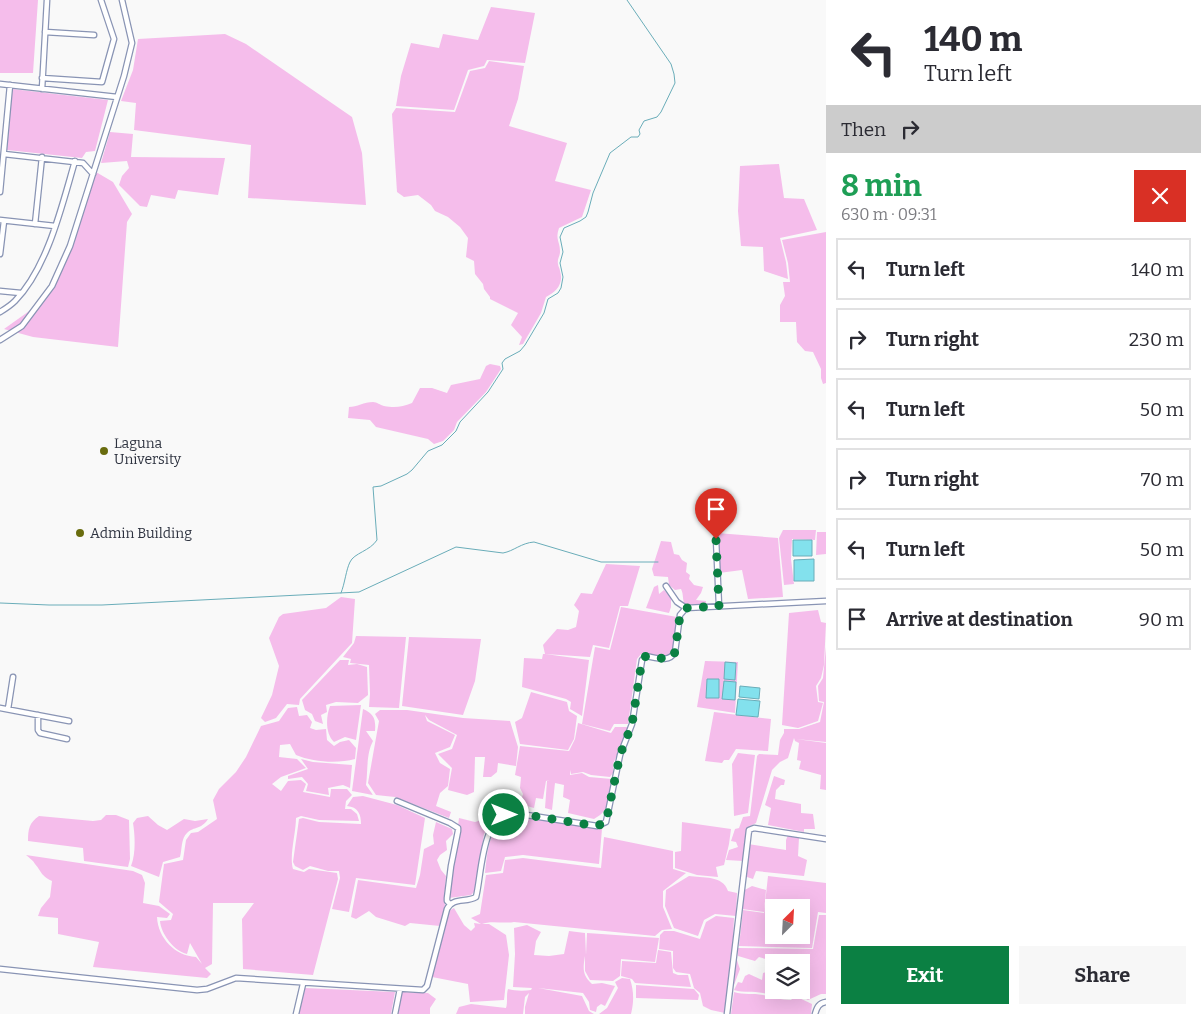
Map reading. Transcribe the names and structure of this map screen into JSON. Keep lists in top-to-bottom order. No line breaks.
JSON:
{"places":["Laguna University","Admin Building"],"north":"top right","page":{"turn":["140 m","Turn left"],"then":"Then","heading":["8 min","630 m · 09:31"],"list":[{"name":"Turn left","value":"140 m"},{"name":"Turn right","value":"230 m"},{"name":"Turn left","value":"50 m"},{"name":"Turn right","value":"70 m"},{"name":"Turn left","value":"50 m"},{"name":"Arrive at destination","value":"90 m"}],"buttons":["Exit","Share"]}}
